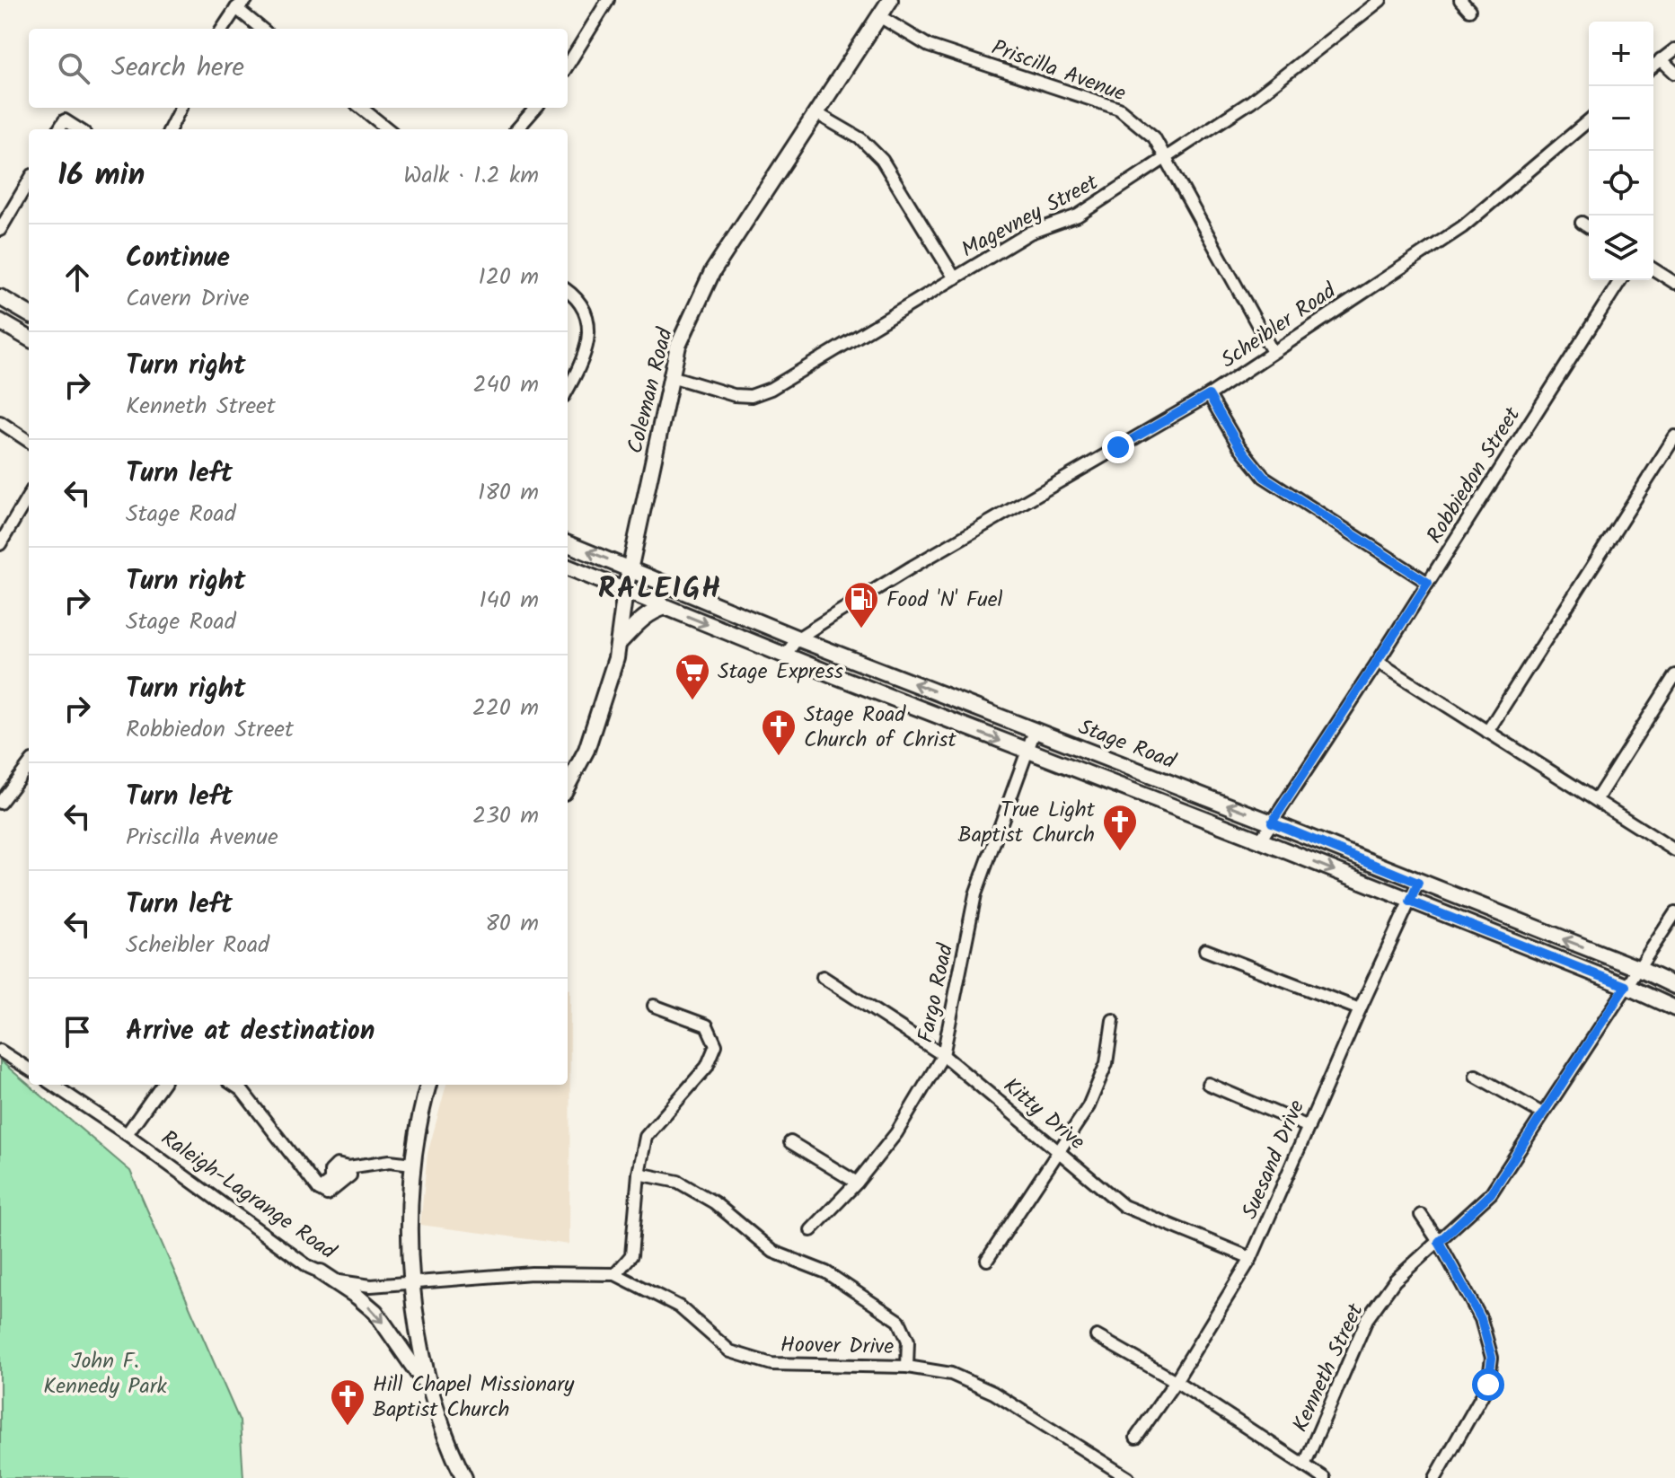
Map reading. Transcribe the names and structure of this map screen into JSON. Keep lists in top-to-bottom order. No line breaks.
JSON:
{"streets":{"main road":["Coleman Road","Stage Road"],"street":["Priscilla Avenue","Magevney Street","Scheibler Road","Robbiedon Street","Fargo Road","Kitty Drive","Suesand Drive","Raleigh-Lagrange Road","Hoover Drive","Kenneth Street"]},"crossings":[["Priscilla Avenue","Magevney Street"],["Priscilla Avenue","Scheibler Road"],["Priscilla Avenue","Coleman Road"],["Magevney Street","Coleman Road"],["Scheibler Road","Stage Road"],["Coleman Road","Stage Road"],["Robbiedon Street","Stage Road"],["Stage Road","Fargo Road"],["Stage Road","Suesand Drive"],["Stage Road","Kenneth Street"],["Fargo Road","Kitty Drive"],["Kitty Drive","Suesand Drive"],["Raleigh-Lagrange Road","Hoover Drive"]],"districts":["RALEIGH"],"parks":["John F. Kennedy Park"],"places":{"fuel station":["Food 'N' Fuel"],"supermarket":["Stage Express"],"church":["Stage Road Church of Christ","True Light Baptist Church","Hill Chapel Missionary Baptist Church"]},"page":{"map_buttons":["+","−"],"search":"Search here","heading":["16 min","Walk · 1.2 km"],"list":[["Continue","Cavern Drive","120 m"],["Turn right","Kenneth Street","240 m"],["Turn left","Stage Road","180 m"],["Turn right","Stage Road","140 m"],["Turn right","Robbiedon Street","220 m"],["Turn left","Priscilla Avenue","230 m"],["Turn left","Scheibler Road","80 m"],"Arrive at destination"]}}
